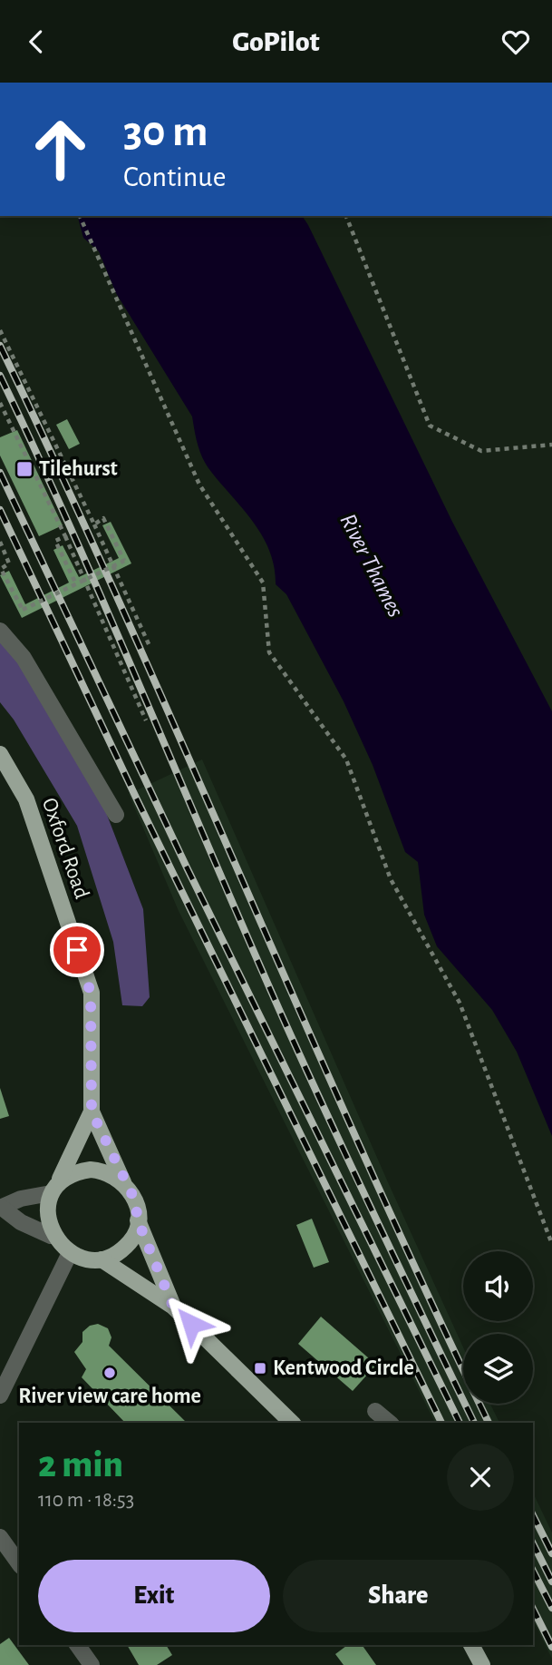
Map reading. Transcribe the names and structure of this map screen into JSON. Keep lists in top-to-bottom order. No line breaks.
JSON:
{"streets":{"main road":["Oxford Road"]},"water":["River Thames"],"places":{"transit":["Tilehurst","Kentwood Circle"],"other":["River view care home"]},"page":{"header":"GoPilot","turn":["30 m","Continue"],"heading":["2 min","110 m · 18:53"],"buttons":["Exit","Share"]}}
